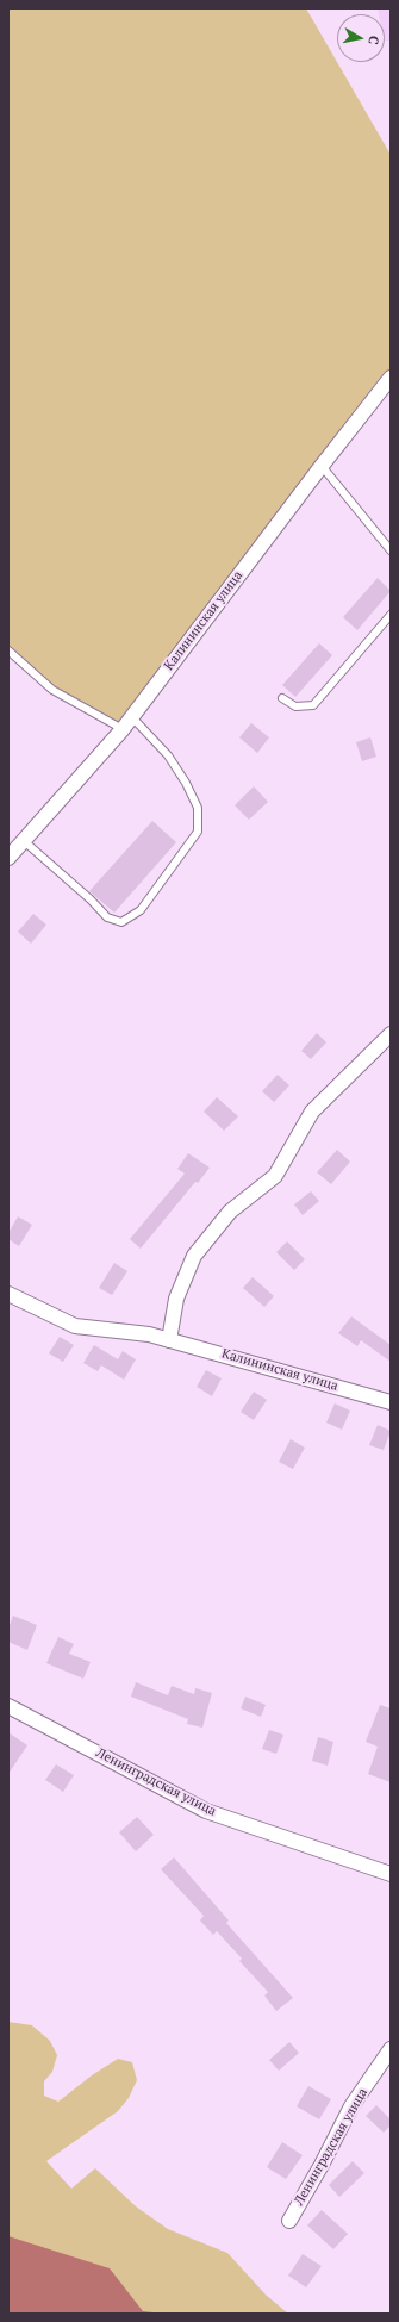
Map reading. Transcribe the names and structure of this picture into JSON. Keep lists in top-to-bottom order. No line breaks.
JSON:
{"streets":{"street":["Калининская улица","Ленинградская улица"]},"north":"right"}
